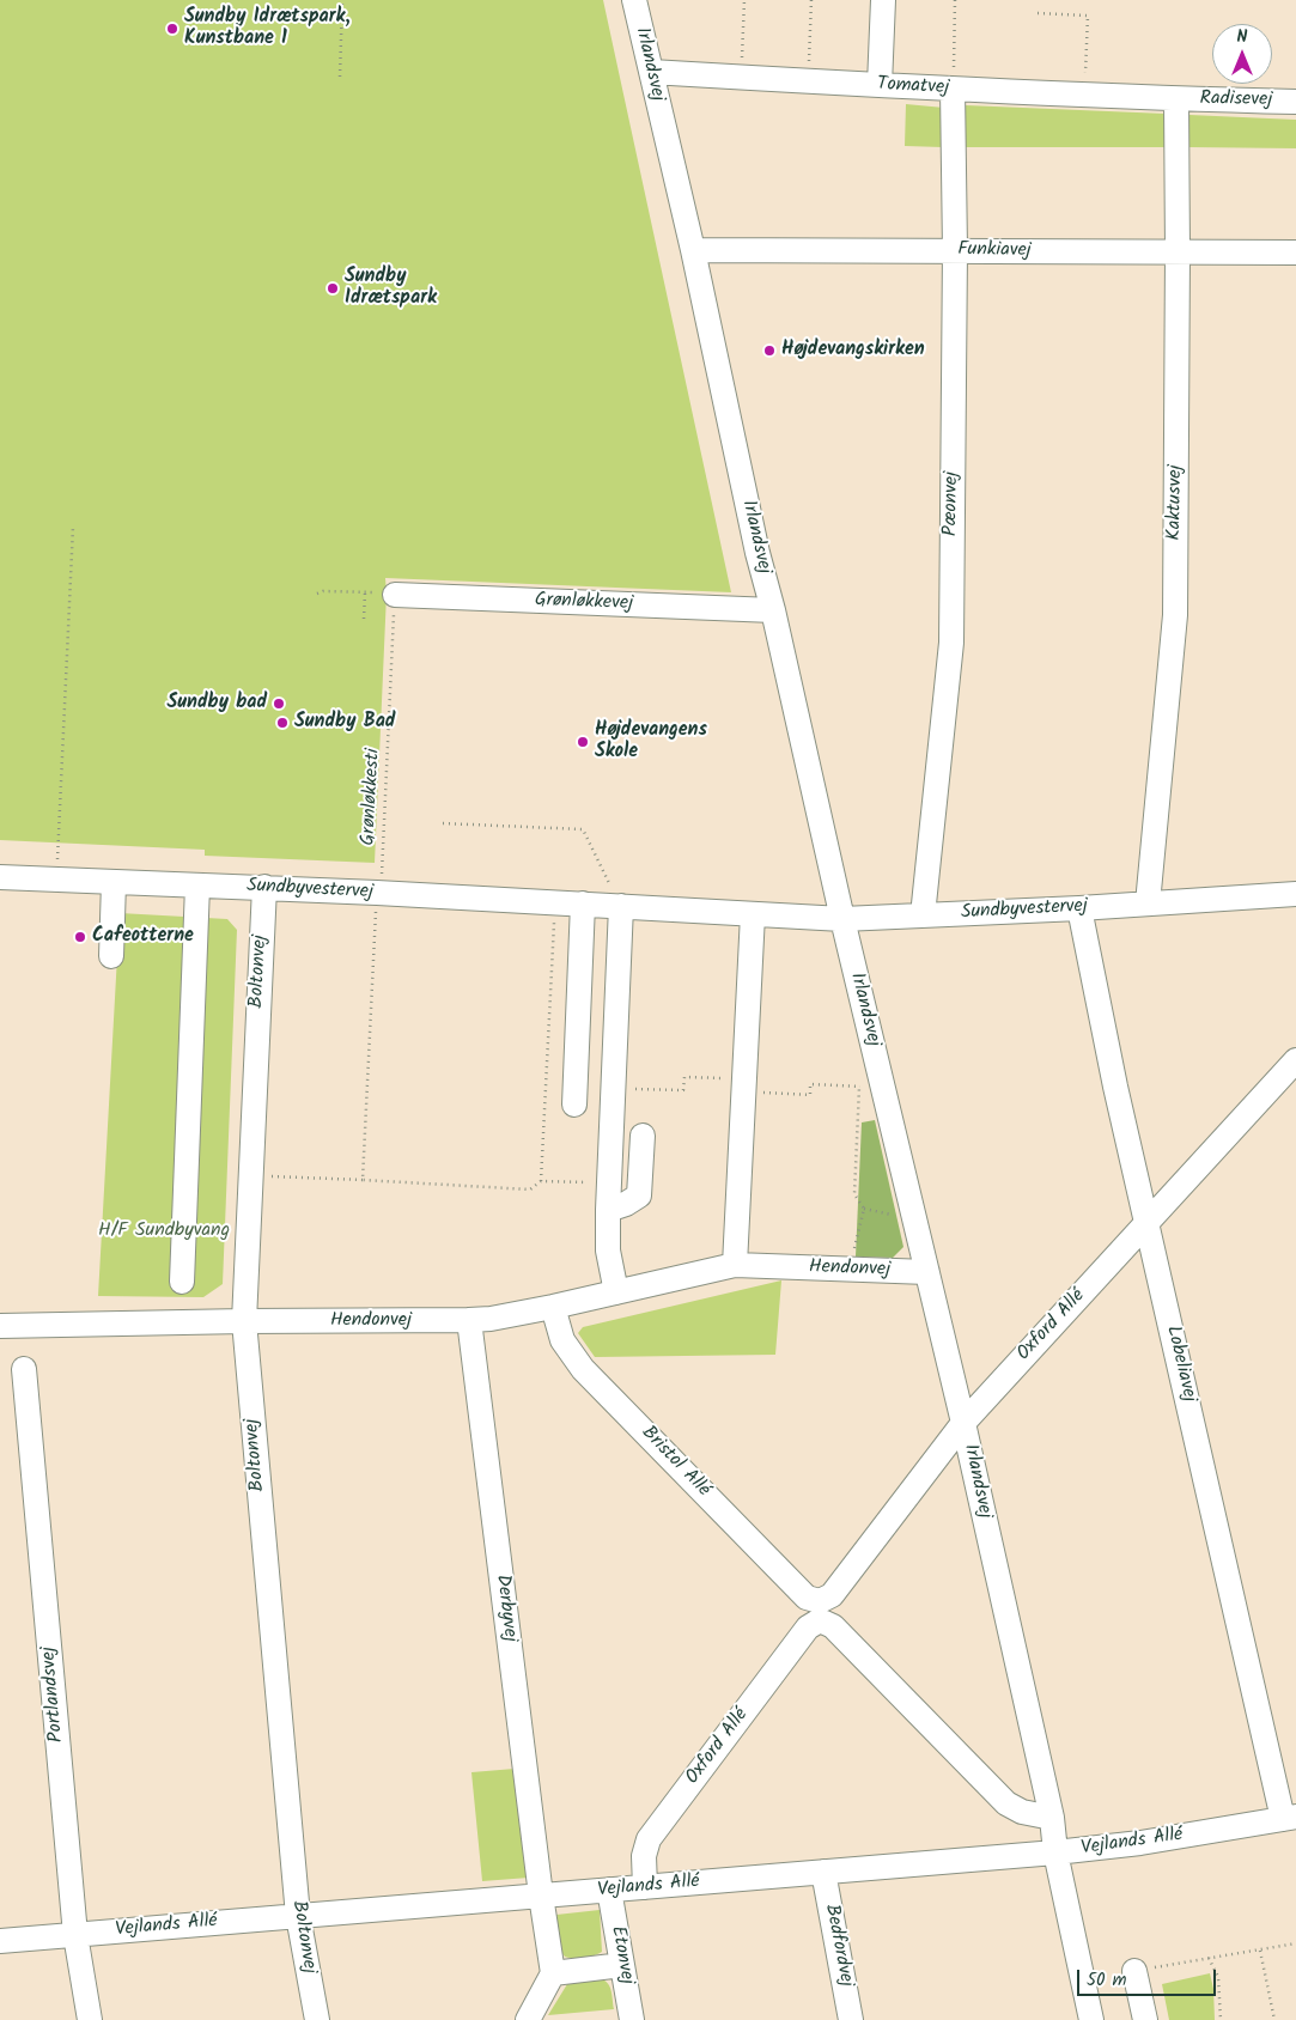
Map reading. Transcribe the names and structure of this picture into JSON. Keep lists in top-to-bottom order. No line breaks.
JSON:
{"streets":{"street":["Irlandsvej","Tomatvej","Radisevej","Funkiavej","Kaktusvej","Pæonvej","Grønløkkevej","Sundbyvestervej","Boltonvej","Hendonvej","Oxford Allé","Lobeliavej","Bristol Allé","Derbyvej","Portlandsvej","Vejlands Allé","Bedfordvej","Etonvej"],"path":["Grønløkkesti"]},"crossings":[["Irlandsvej","Tomatvej"],["Irlandsvej","Funkiavej"],["Irlandsvej","Grønløkkevej"],["Irlandsvej","Sundbyvestervej"],["Irlandsvej","Hendonvej"],["Irlandsvej","Oxford Allé"],["Irlandsvej","Bristol Allé"],["Irlandsvej","Vejlands Allé"],["Tomatvej","Radisevej"],["Tomatvej","Kaktusvej"],["Tomatvej","Pæonvej"],["Radisevej","Kaktusvej"],["Funkiavej","Kaktusvej"],["Funkiavej","Pæonvej"],["Kaktusvej","Sundbyvestervej"],["Pæonvej","Sundbyvestervej"],["Grønløkkevej","Grønløkkesti"],["Grønløkkesti","Sundbyvestervej"],["Sundbyvestervej","Boltonvej"],["Sundbyvestervej","Lobeliavej"],["Boltonvej","Hendonvej"],["Boltonvej","Vejlands Allé"],["Hendonvej","Bristol Allé"],["Hendonvej","Derbyvej"],["Oxford Allé","Lobeliavej"],["Oxford Allé","Bristol Allé"],["Oxford Allé","Vejlands Allé"],["Lobeliavej","Vejlands Allé"],["Derbyvej","Vejlands Allé"],["Portlandsvej","Vejlands Allé"],["Vejlands Allé","Bedfordvej"],["Vejlands Allé","Etonvej"]],"parks":["H/F Sundbyvang"],"places":["Sundby Idrætspark, Kunstbane 1","Sundby Idrætspark","Højdevangskirken","Sundby bad","Sundby Bad","Højdevangens Skole","Cafeotterne"],"scale_bar":"50 m","north":"top"}
